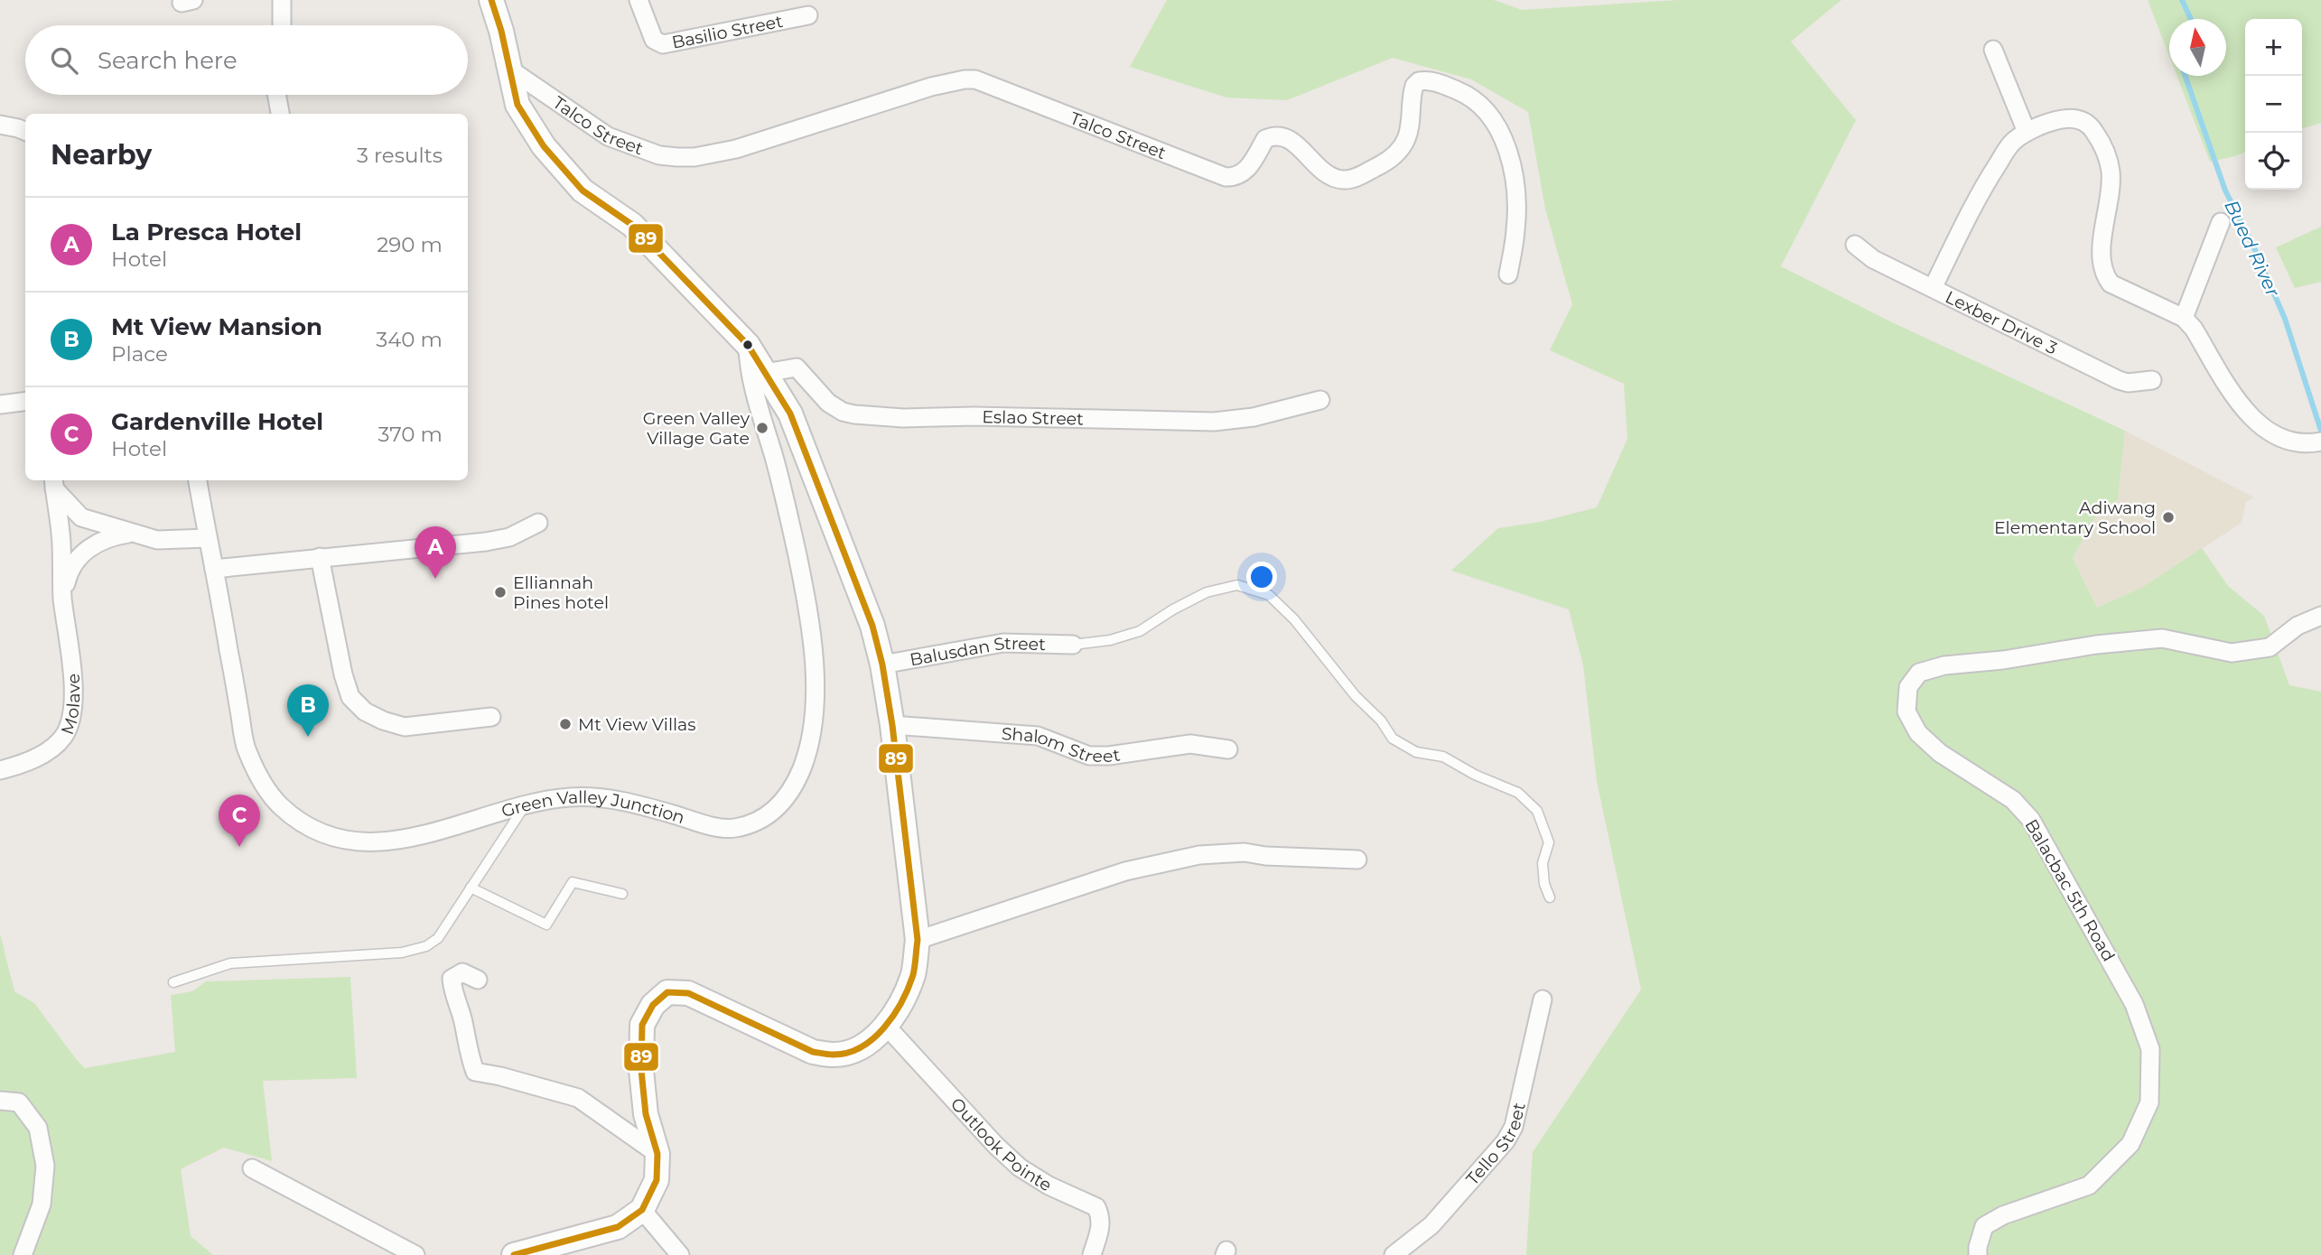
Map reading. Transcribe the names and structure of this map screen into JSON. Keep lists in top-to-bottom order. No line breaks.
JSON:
{"streets":{"street":["Basilio Street","Talco Street","Lexber Drive 3","Eslao Street","Balusdan Street","Molave","Shalom Street","Green Valley Junction","Balacbac 5th Road","Tello Street","Outlook Pointe"]},"water":["Bued River"],"places":["Green Valley Village Gate","Adiwang Elementary School","Elliannah Pines hotel","Mt View Villas"],"lines":["transit line 89"],"north":"top","page":{"map_buttons":["+","−"],"search":"Search here","heading":["Nearby","3 results"],"list":[{"mark":"A","name":"La Presca Hotel","note":"Hotel","value":"290 m"},{"mark":"B","name":"Mt View Mansion","note":"Place","value":"340 m"},{"mark":"C","name":"Gardenville Hotel","note":"Hotel","value":"370 m"}],"pins":["A","B","C"]}}
